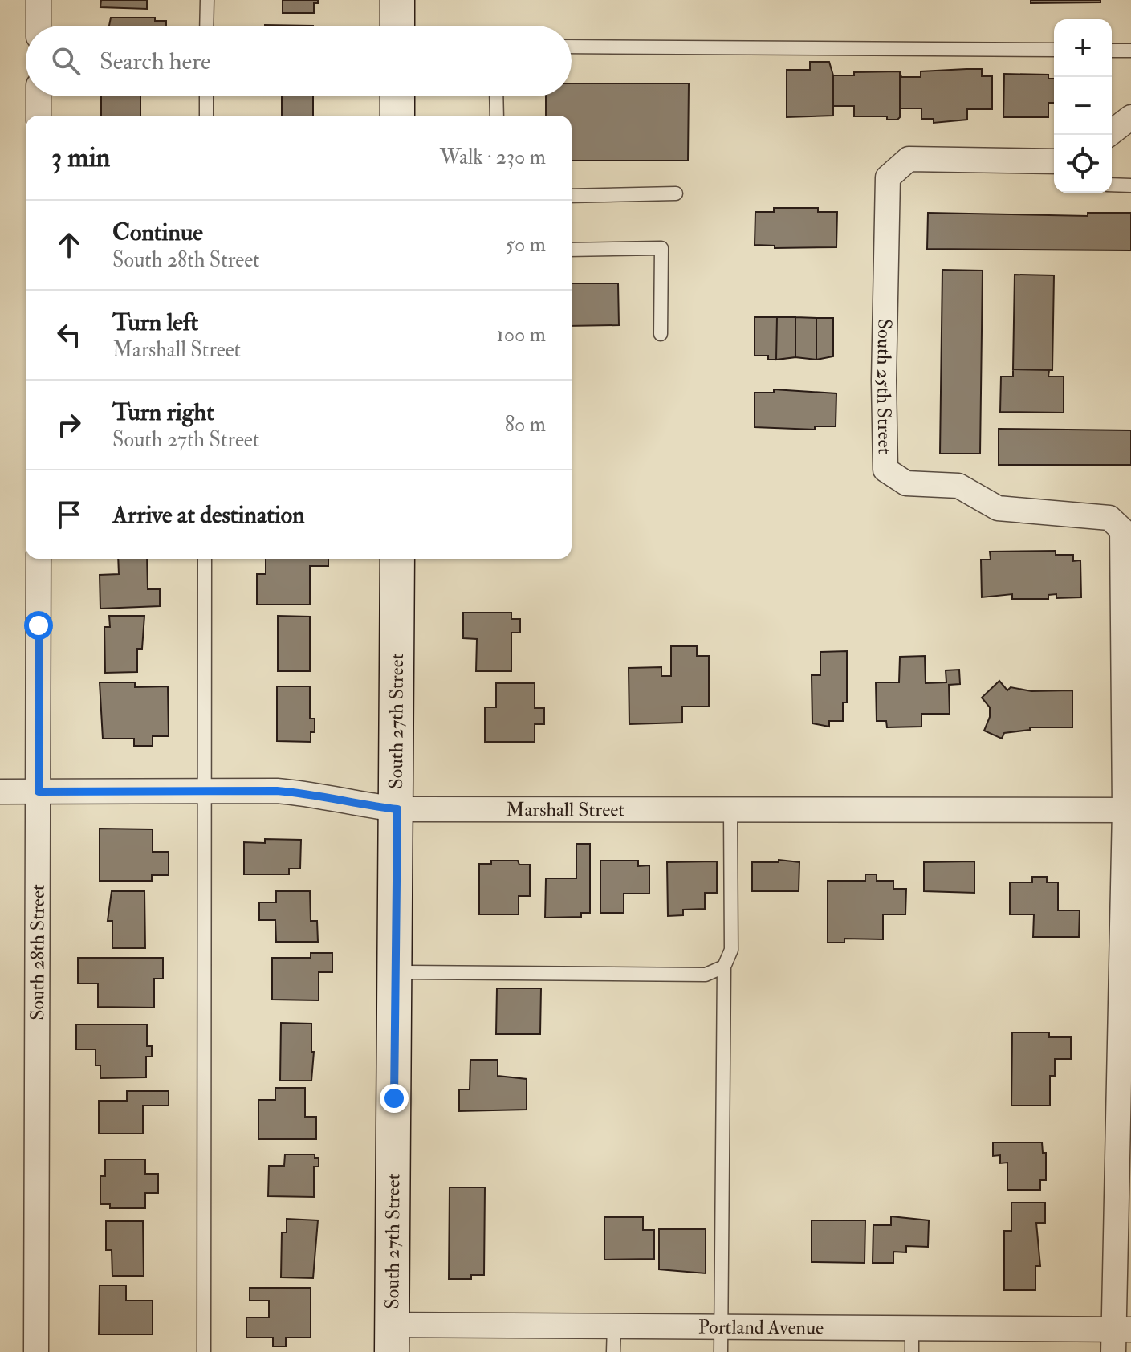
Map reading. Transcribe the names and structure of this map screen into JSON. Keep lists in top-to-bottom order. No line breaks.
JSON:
{"streets":{"main road":["South 27th Street"],"street":["South 25th Street","Marshall Street","South 28th Street","Portland Avenue"]},"crossings":[["South 25th Street","Marshall Street"],["South 25th Street","Portland Avenue"],["South 27th Street","Marshall Street"],["South 27th Street","Portland Avenue"],["Marshall Street","South 28th Street"]],"page":{"map_buttons":["+","−"],"search":"Search here","heading":["3 min","Walk · 230 m"],"list":[["Continue","South 28th Street","50 m"],["Turn left","Marshall Street","100 m"],["Turn right","South 27th Street","80 m"],"Arrive at destination"]}}
